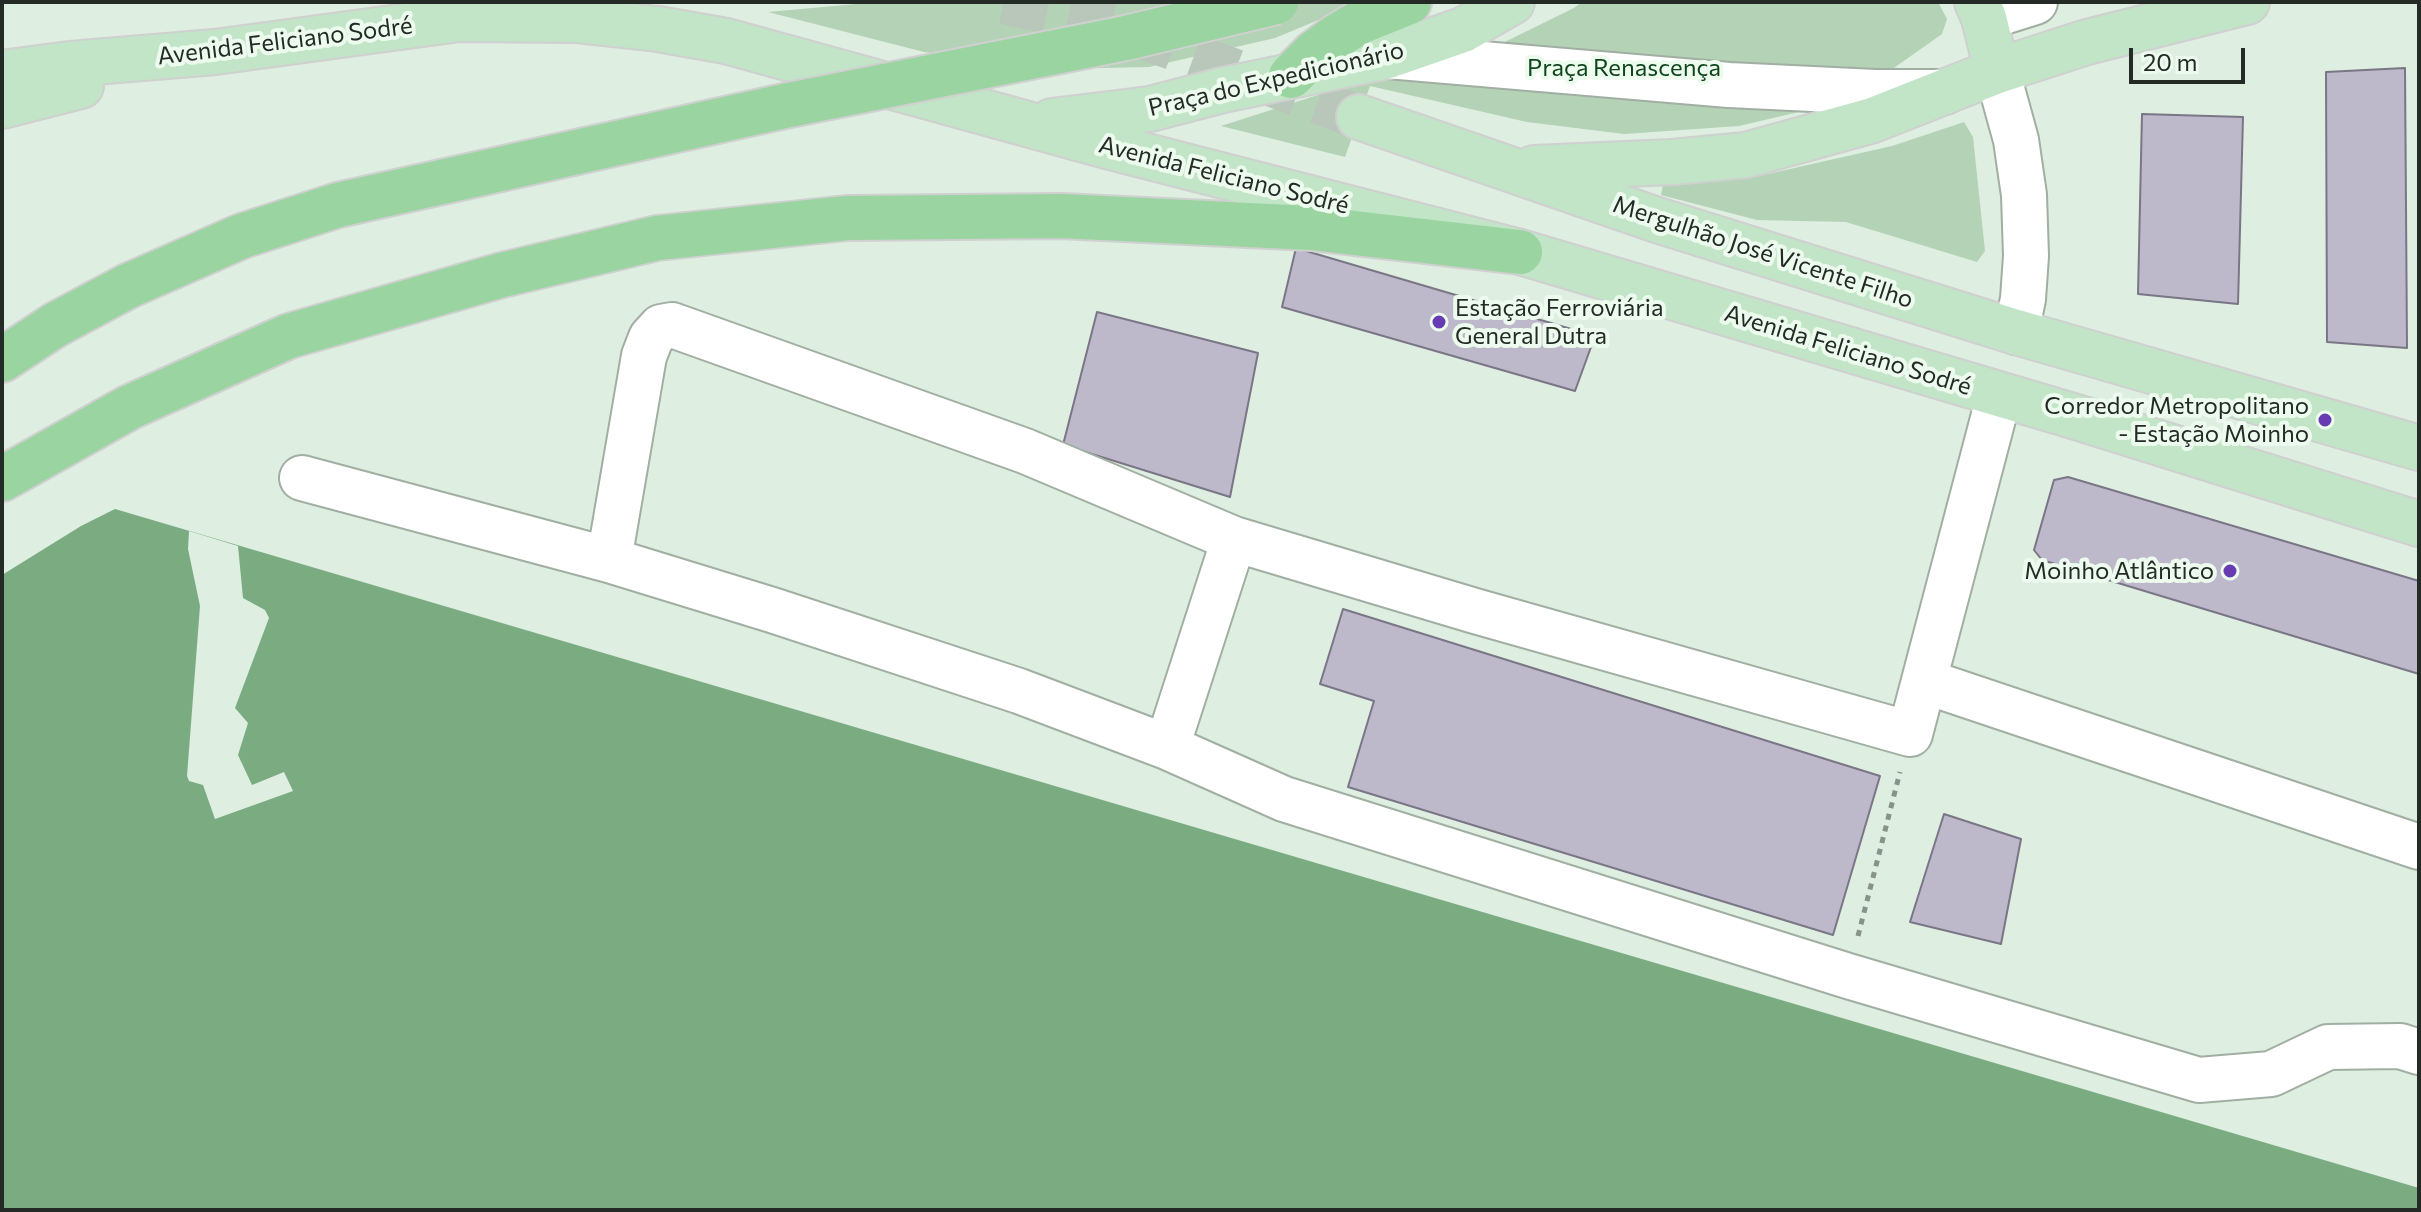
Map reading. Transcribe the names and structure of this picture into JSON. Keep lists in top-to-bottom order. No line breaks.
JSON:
{"streets":{"main road":["Avenida Feliciano Sodré","Praça do Expedicionário","Mergulhão José Vicente Filho"]},"crossings":[["Avenida Feliciano Sodré","Praça do Expedicionário"]],"parks":["Praça Renascença"],"places":["Estação Ferroviária General Dutra","Corredor Metropolitano - Estação Moinho","Moinho Atlântico"],"scale_bar":"20 m"}
